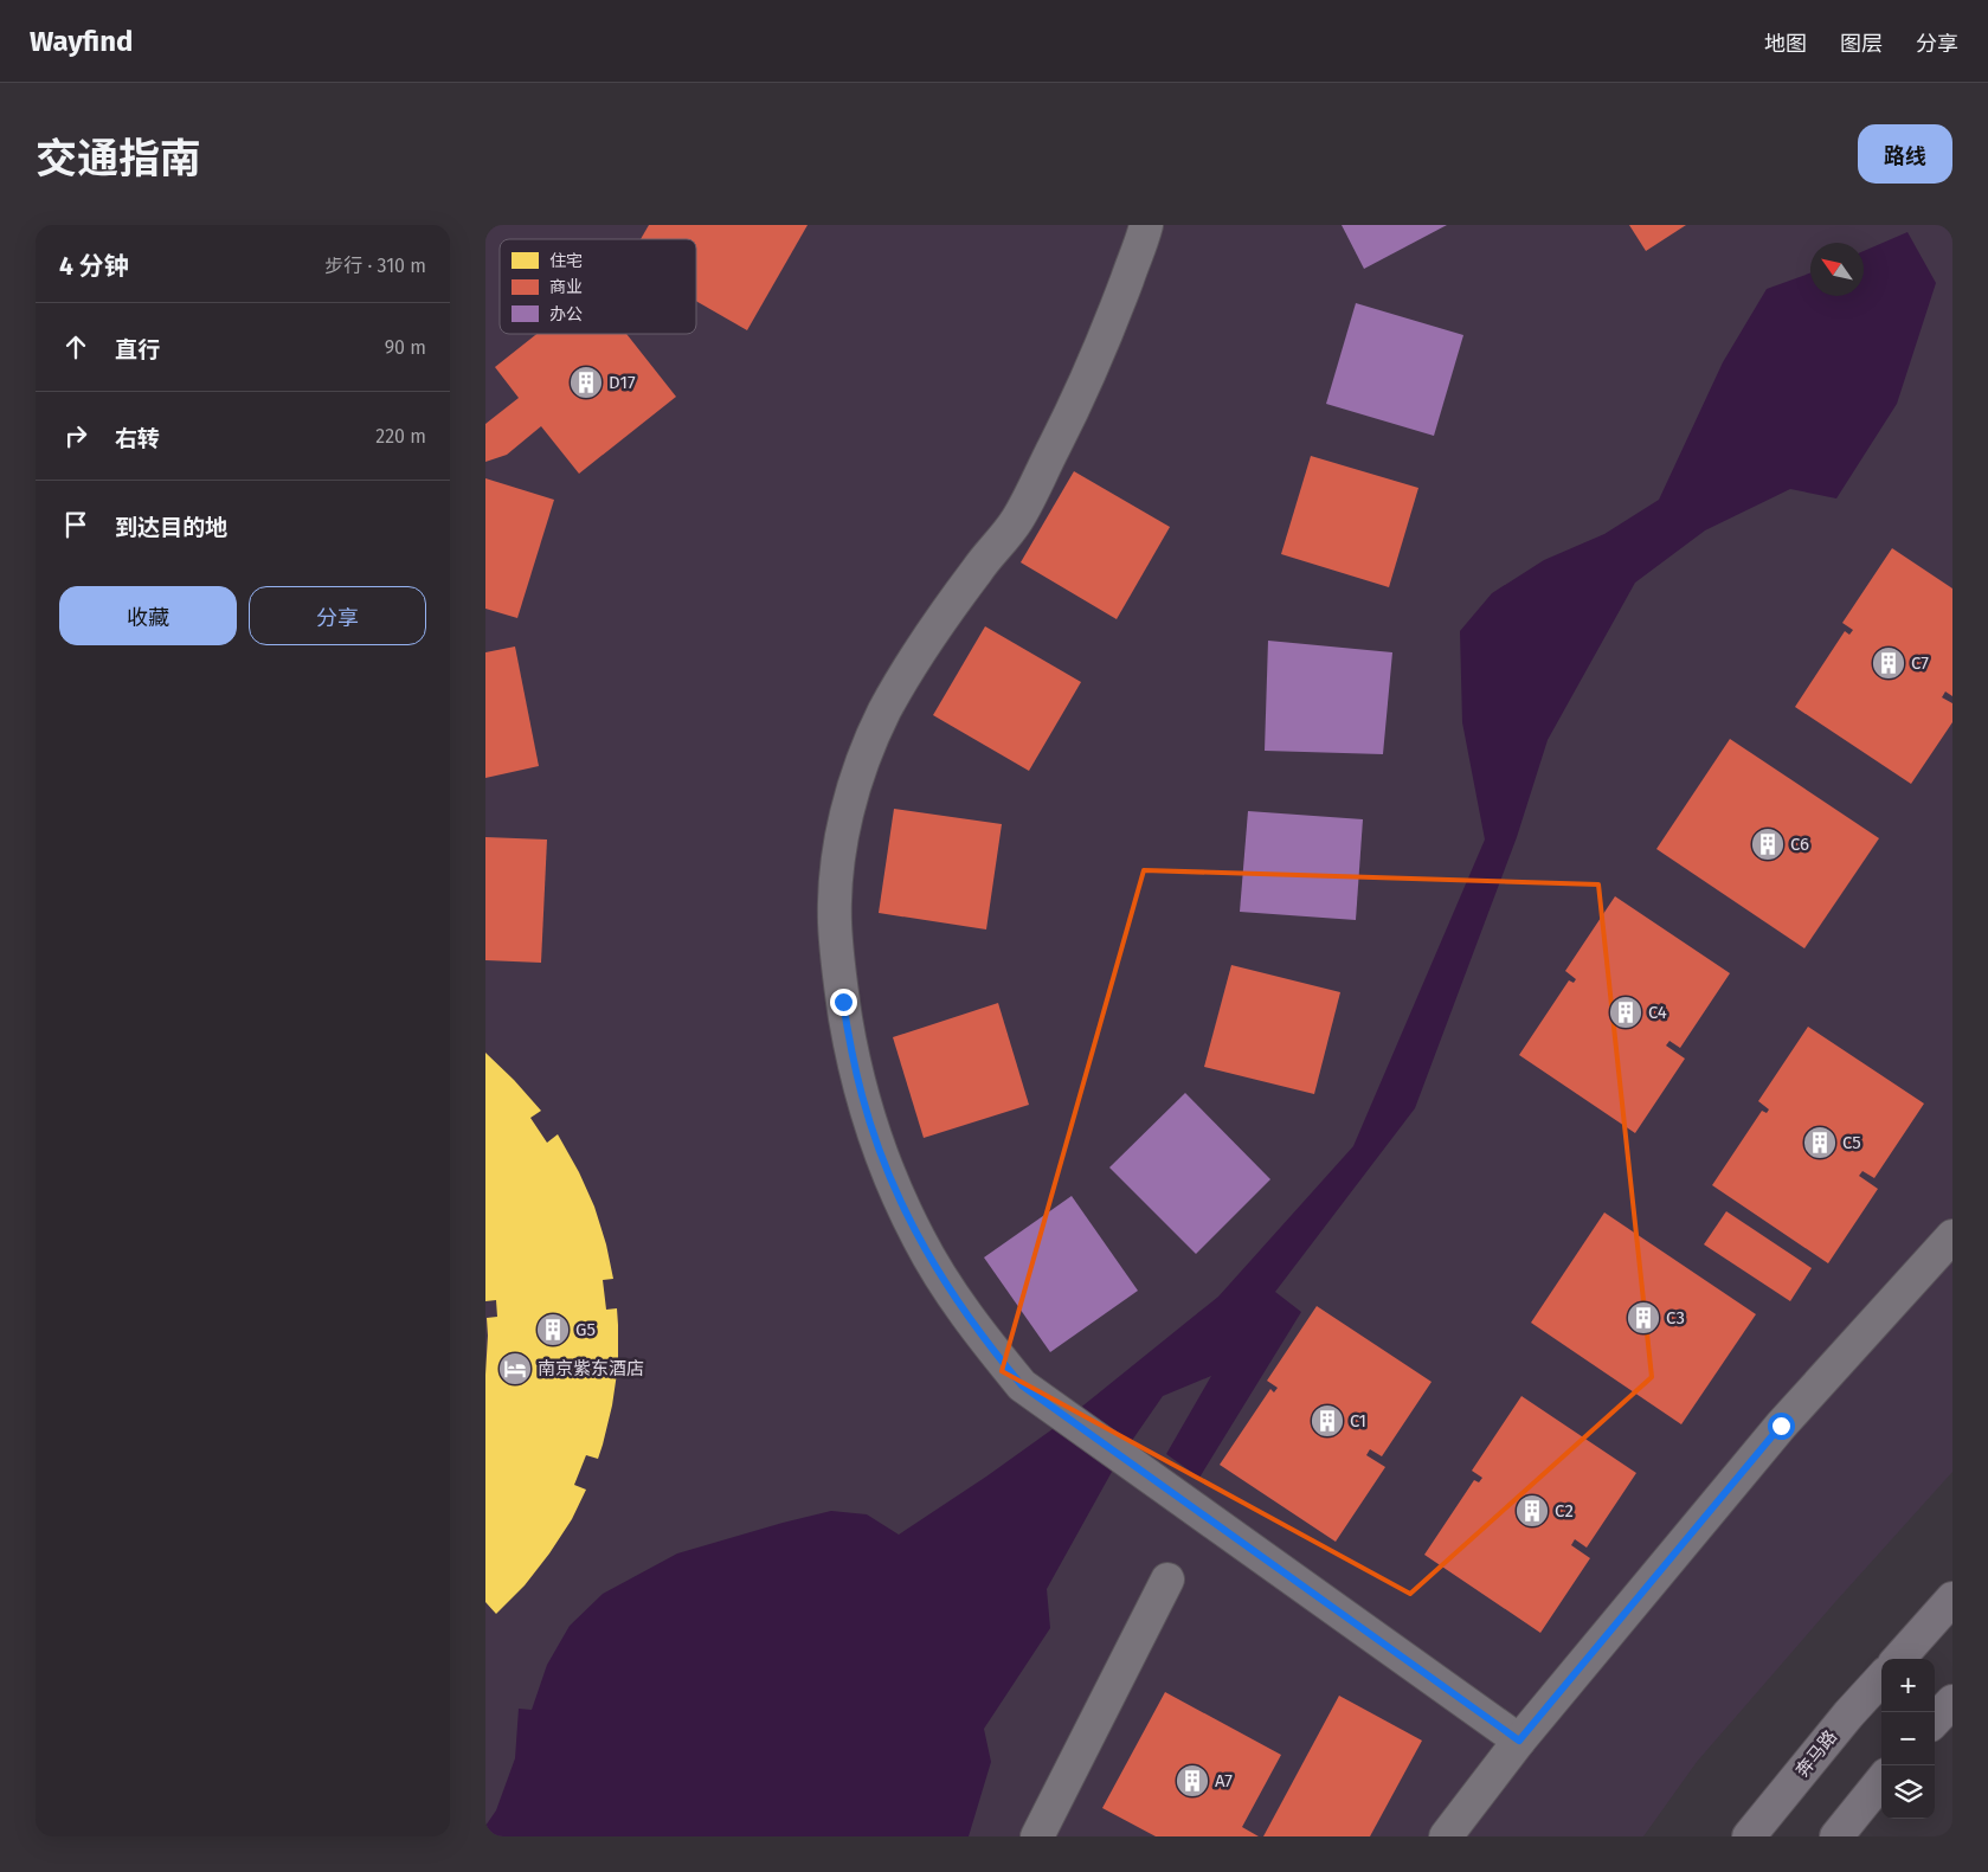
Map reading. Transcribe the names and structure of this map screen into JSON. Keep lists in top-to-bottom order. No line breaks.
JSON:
{"streets":{"main road":["奔马路"]},"places":{"building":["D17","C7","C6","C4","C5","C3","G5","C1","C2","A7"],"hotel":["南京紫东酒店"]},"legend":["住宅","商业","办公"],"north":"top left","page":{"header":"Wayfind","nav":["地图","图层","分享"],"title":"交通指南","buttons":["路线",["收藏","分享"]],"heading":["4 分钟","步行 · 310 m"],"list":[["直行","90 m"],["右转","220 m"],"到达目的地"],"map_buttons":["+","−"]}}
